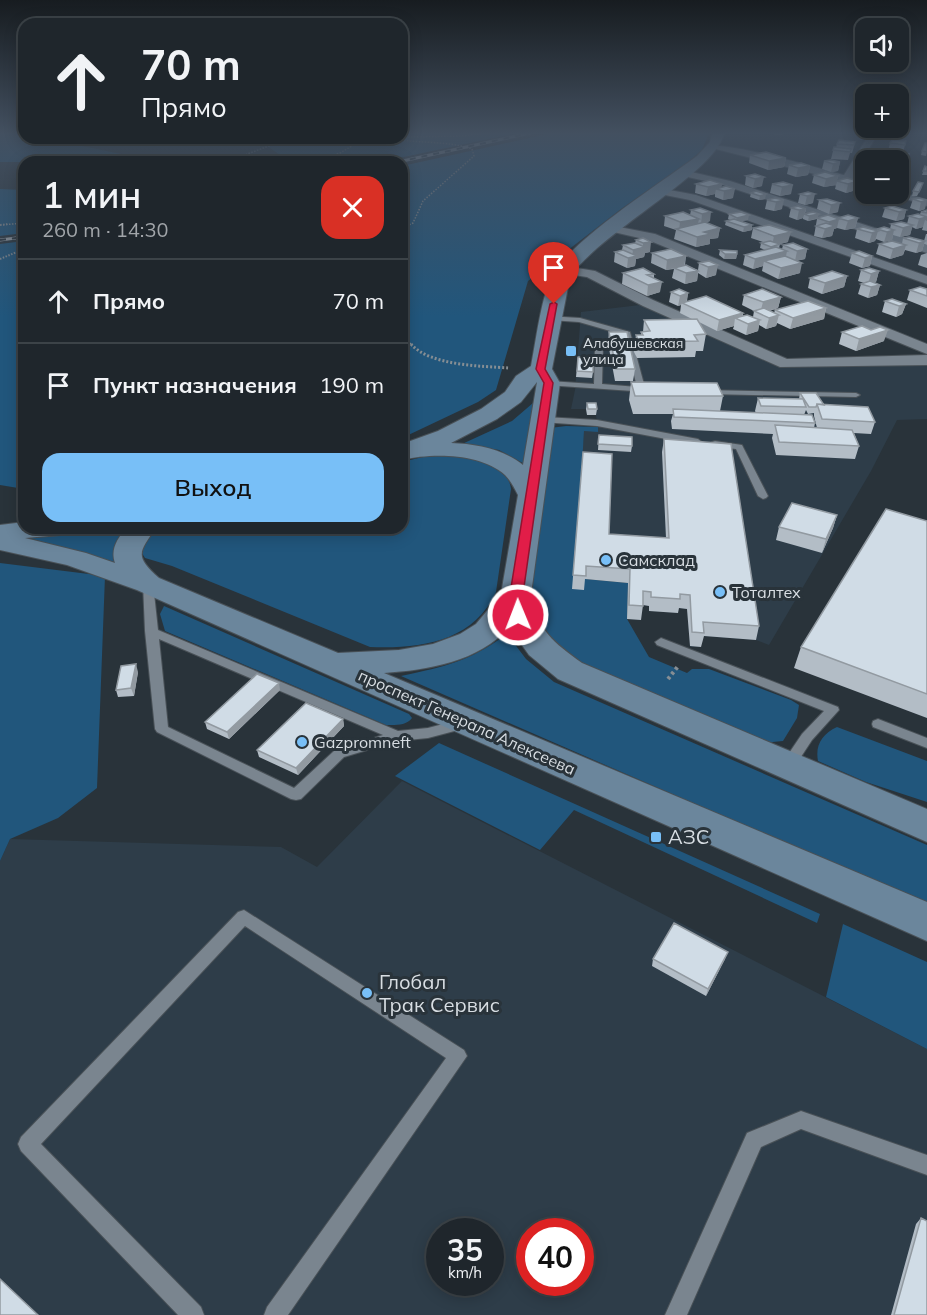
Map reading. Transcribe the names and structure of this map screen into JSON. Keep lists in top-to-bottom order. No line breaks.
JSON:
{"streets":{"street":["проспект Генерала Алексеева"]},"places":{"transit":["Алабушевская улица","АЗС"],"other":["Самсклад","Тоталтех","Gazpromneft","Глобал Трак Сервис"]},"page":{"map_buttons":["+","−"],"turn":["70 m","Прямо"],"heading":["1 мин","260 m · 14:30"],"list":[{"name":"Прямо","value":"70 m"},{"name":"Пункт назначения","value":"190 m"}],"buttons":"Выход","speed":"35 km/h","limit":"40"}}
